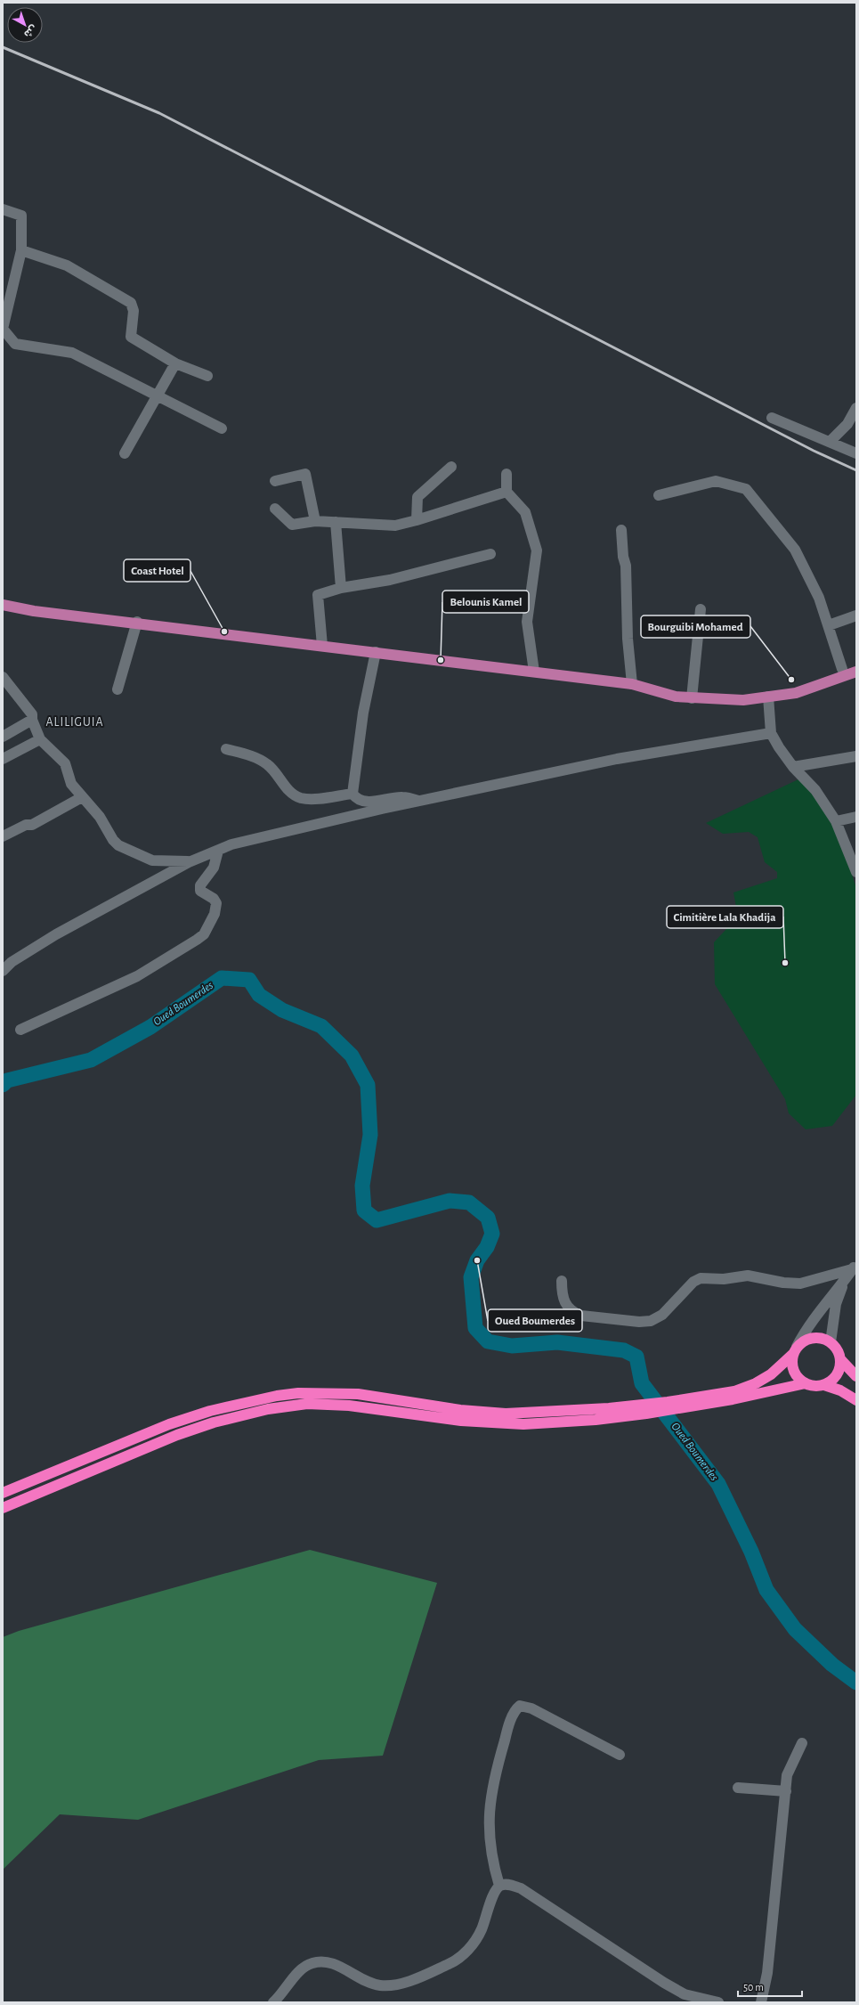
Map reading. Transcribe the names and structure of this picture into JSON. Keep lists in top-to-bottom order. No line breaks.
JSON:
{"districts":["ALILIGUIA"],"water":["Oued Boumerdes"],"places":["Coast Hotel","Belounis Kamel","Bourguibi Mohamed","Cimitière Lala Khadija","Oued Boumerdes"],"scale_bar":"50 m","north":"bottom right"}
